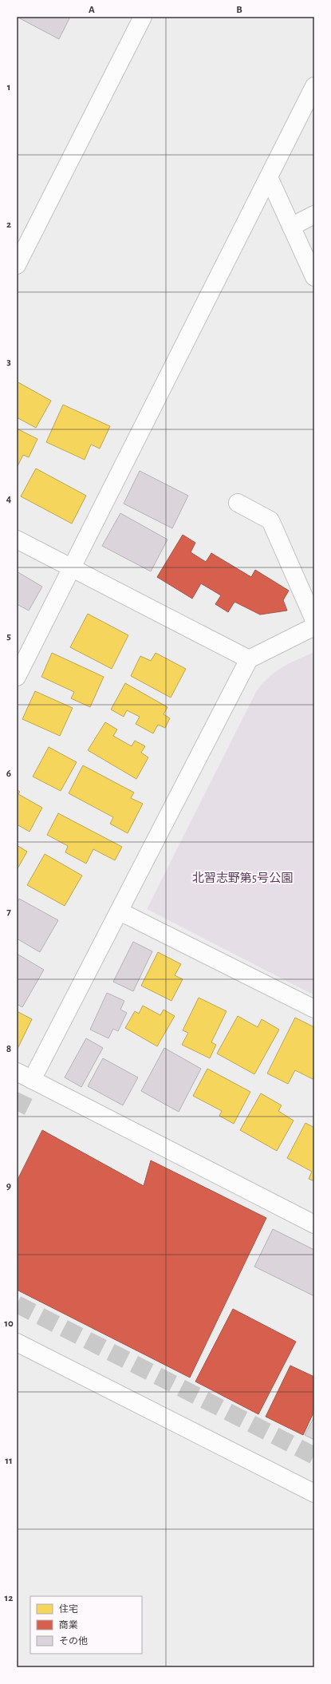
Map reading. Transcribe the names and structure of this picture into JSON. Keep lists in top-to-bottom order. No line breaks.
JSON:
{"parks":["北習志野第5号公園"],"legend":["住宅","商業","その他"],"grid":{"columns":["A","B"],"rows":["1","2","3","4","5","6","7","8","9","10","11","12"]}}
